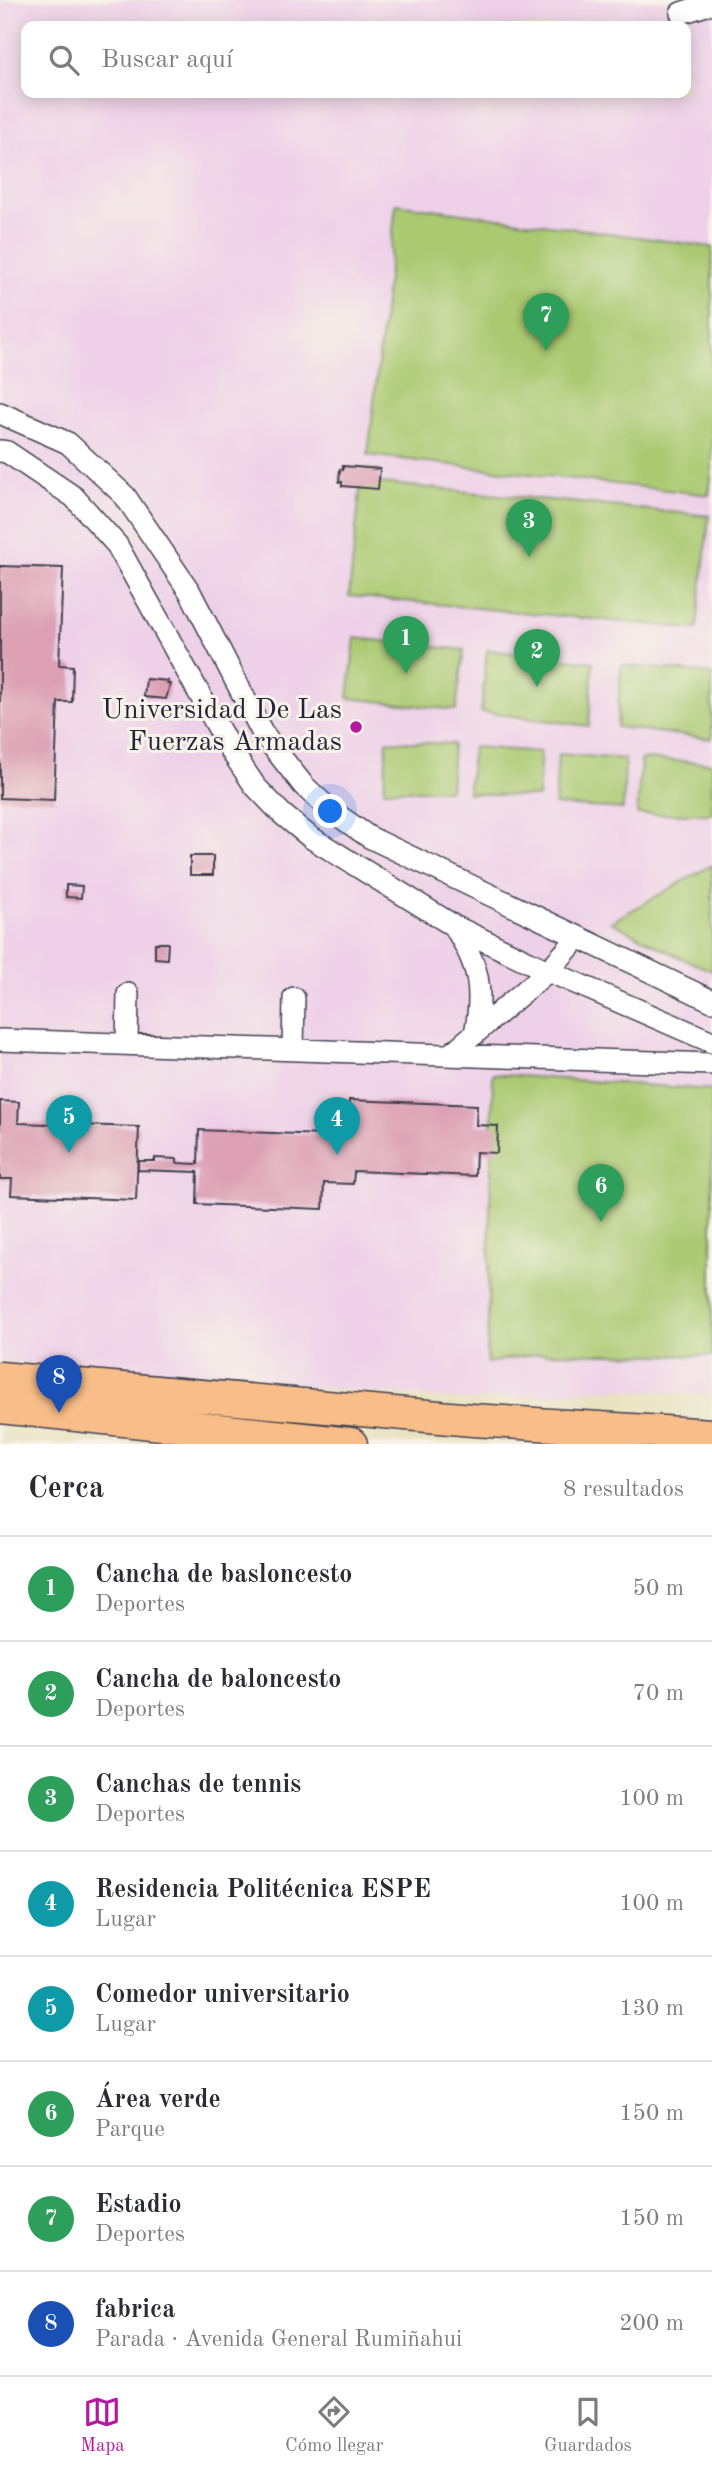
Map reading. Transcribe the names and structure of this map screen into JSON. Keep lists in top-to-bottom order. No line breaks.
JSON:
{"places":["Universidad De Las Fuerzas Armadas"],"page":{"search":"Buscar aquí","pins":["7","3","1","2","5","4","6","8"],"heading":["Cerca","8 resultados"],"list":[{"mark":"1","name":"Cancha de basloncesto","note":"Deportes","value":"50 m"},{"mark":"2","name":"Cancha de baloncesto","note":"Deportes","value":"70 m"},{"mark":"3","name":"Canchas de tennis","note":"Deportes","value":"100 m"},{"mark":"4","name":"Residencia Politécnica ESPE","note":"Lugar","value":"100 m"},{"mark":"5","name":"Comedor universitario","note":"Lugar","value":"130 m"},{"mark":"6","name":"Área verde","note":"Parque","value":"150 m"},{"mark":"7","name":"Estadio","note":"Deportes","value":"150 m"},{"mark":"8","name":"fabrica","note":"Parada · Avenida General Rumiñahui","value":"200 m"}],"nav":["Mapa","Cómo llegar","Guardados"]}}
